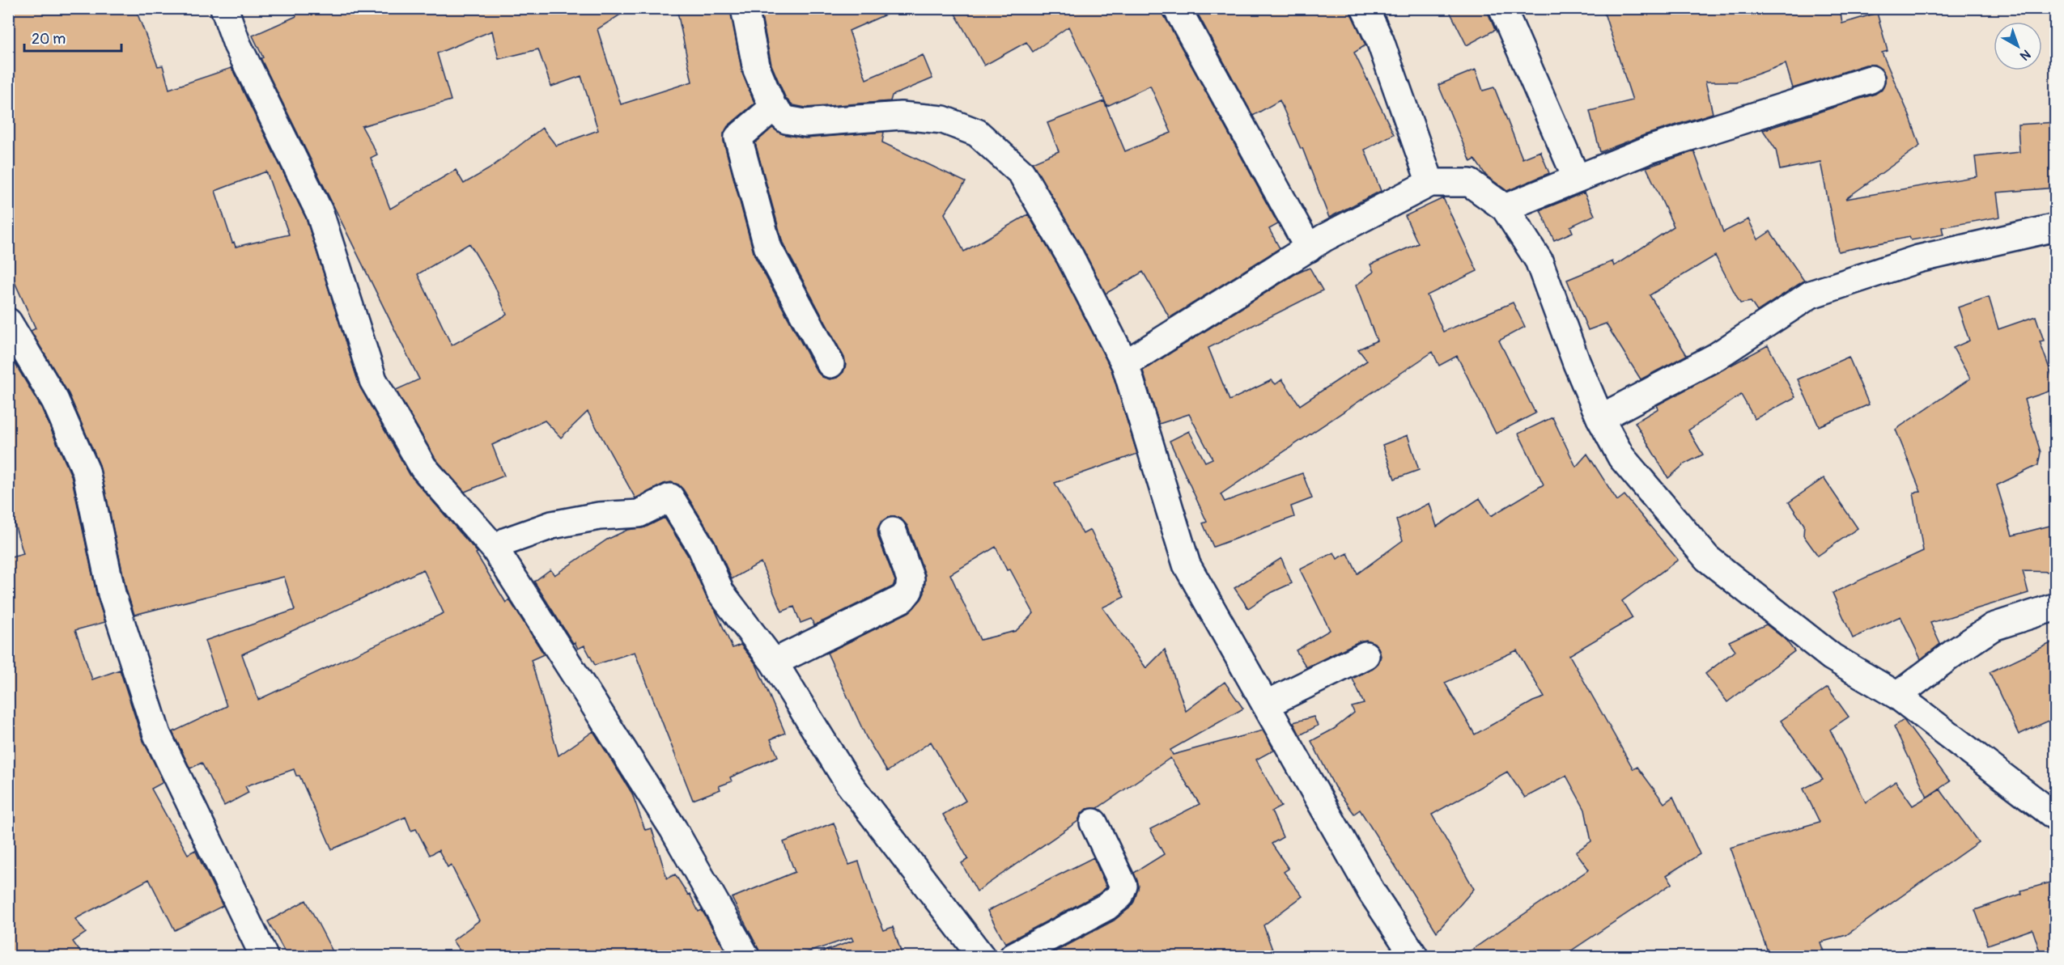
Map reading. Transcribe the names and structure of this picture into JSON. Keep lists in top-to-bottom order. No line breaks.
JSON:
{"scale_bar":"20 m","north":"bottom right"}
